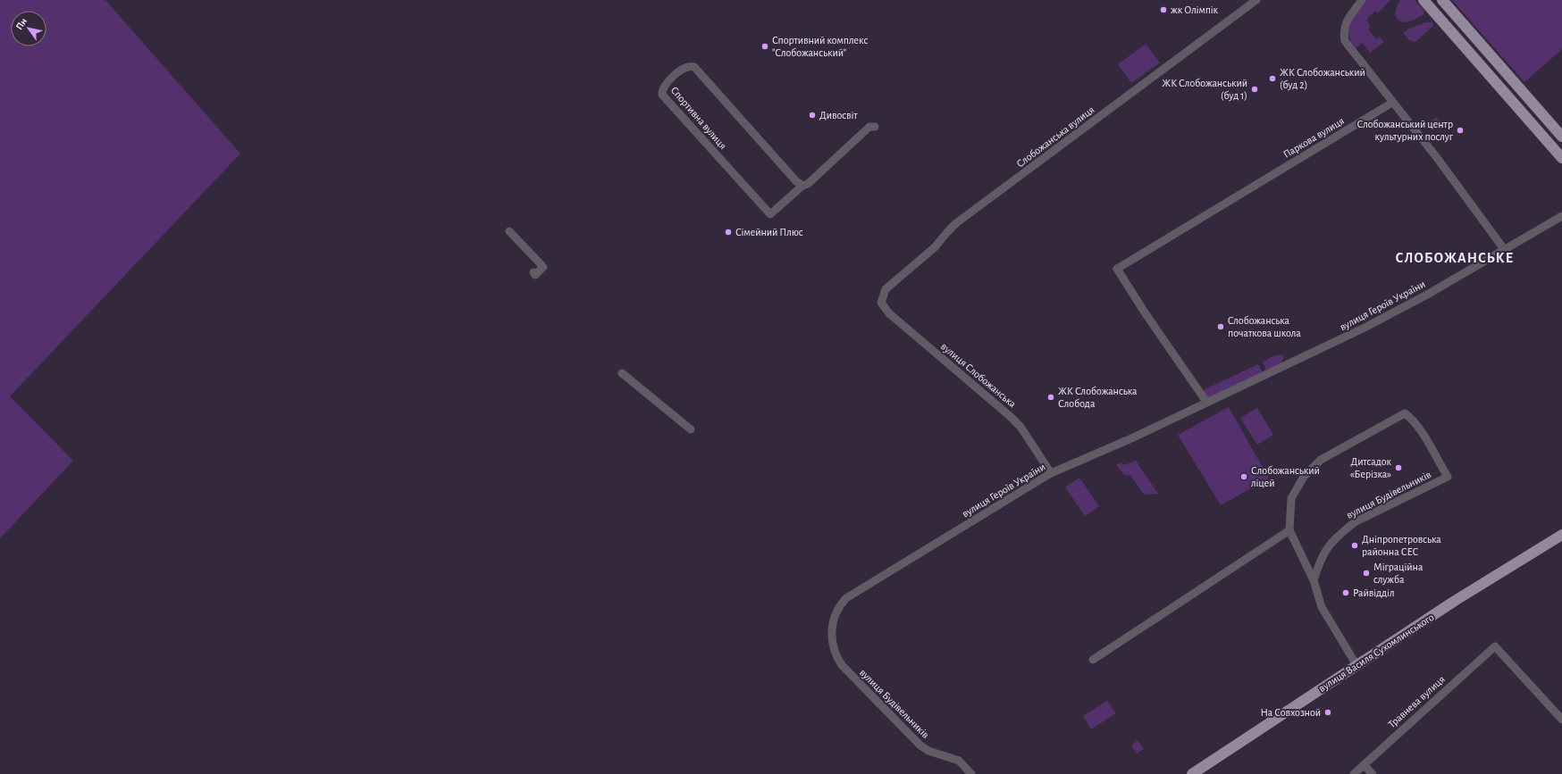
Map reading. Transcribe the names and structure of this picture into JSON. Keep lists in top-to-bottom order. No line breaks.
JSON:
{"streets":{"main road":["вулиця Василя Сухомлинського"],"street":["Спортивна вулиця","Слобожанська вулиця","Паркова вулиця","вулиця Героїв України","вулиця Слобожанська","вулиця Будівельників","Травнева вулиця"]},"crossings":[["Слобожанська вулиця","вулиця Слобожанська"],["Паркова вулиця","вулиця Героїв України"],["вулиця Героїв України","вулиця Слобожанська"],["вулиця Героїв України","вулиця Будівельників"],["вулиця Будівельників","вулиця Василя Сухомлинського"]],"districts":["СЛОБОЖАНСЬКЕ"],"places":["жк Олімпік","Спортивний комплекс \"Слобожанський\"","ЖК Слобожанський (буд 2)","ЖК Слобожанський (буд 1)","Дивосвіт","Слобожанський центр культурних послуг","Сімейний Плюс","Cлобожанська початкова школа","ЖК Слобожанська Слобода","Дитсадок «Берізка»","Слобожанський ліцей","Дніпропетровська районна СЕС","Міграційна служба","Райвідділ","На Совхозной"],"north":"top left"}
